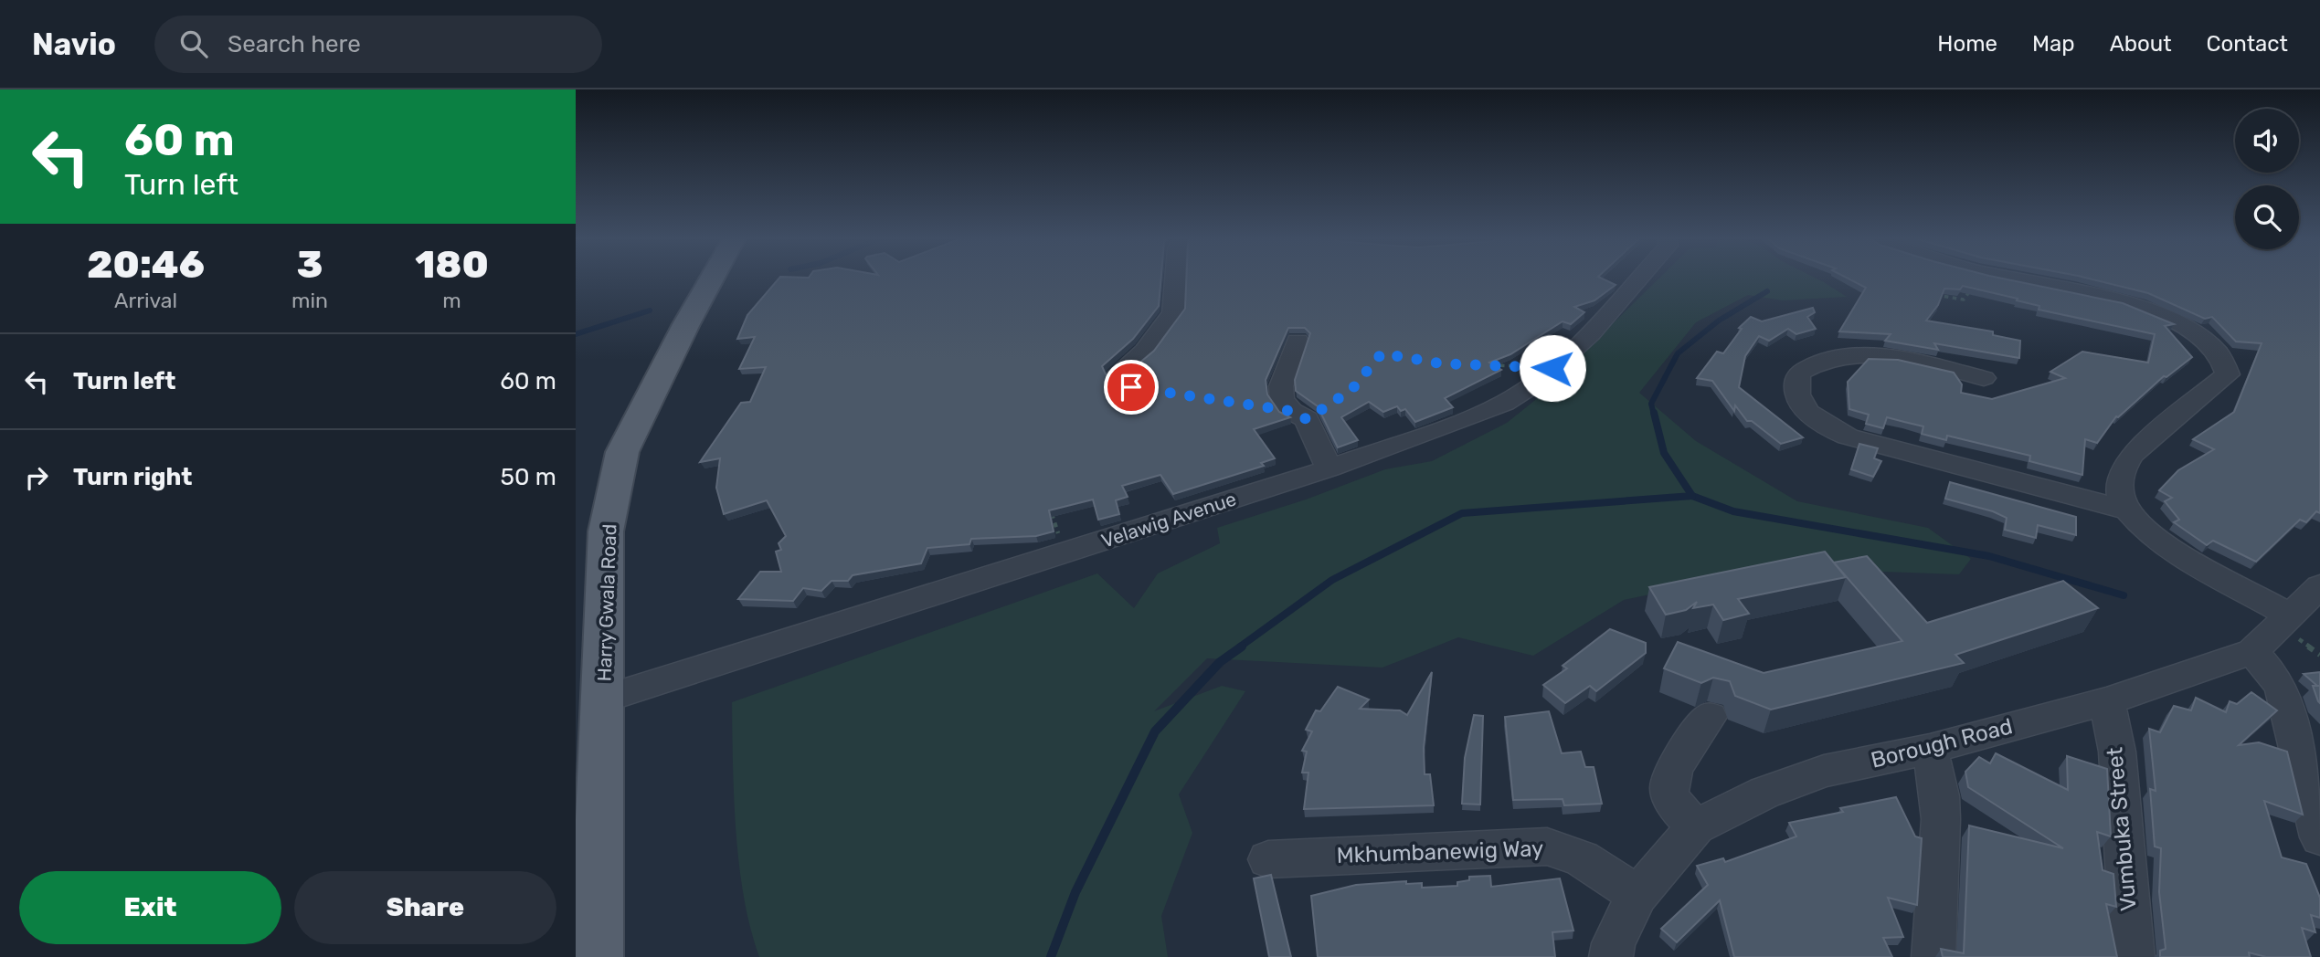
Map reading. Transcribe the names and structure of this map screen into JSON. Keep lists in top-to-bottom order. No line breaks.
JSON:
{"streets":{"main road":["Harry Gwala Road"],"street":["Velawig Avenue","Borough Road","Vumbuka Street","Mkhumbanewig Way"]},"crossings":[["Velawig Avenue","Harry Gwala Road"],["Borough Road","Vumbuka Street"],["Borough Road","Mkhumbanewig Way"]],"page":{"header":"Navio","search":"Search here","nav":["Home","Map","About","Contact"],"turn":["60 m","Turn left"],"eta":["20:46","Arrival","3","min","180","m"],"list":[{"name":"Turn left","value":"60 m"},{"name":"Turn right","value":"50 m"}],"buttons":["Exit","Share"]}}
